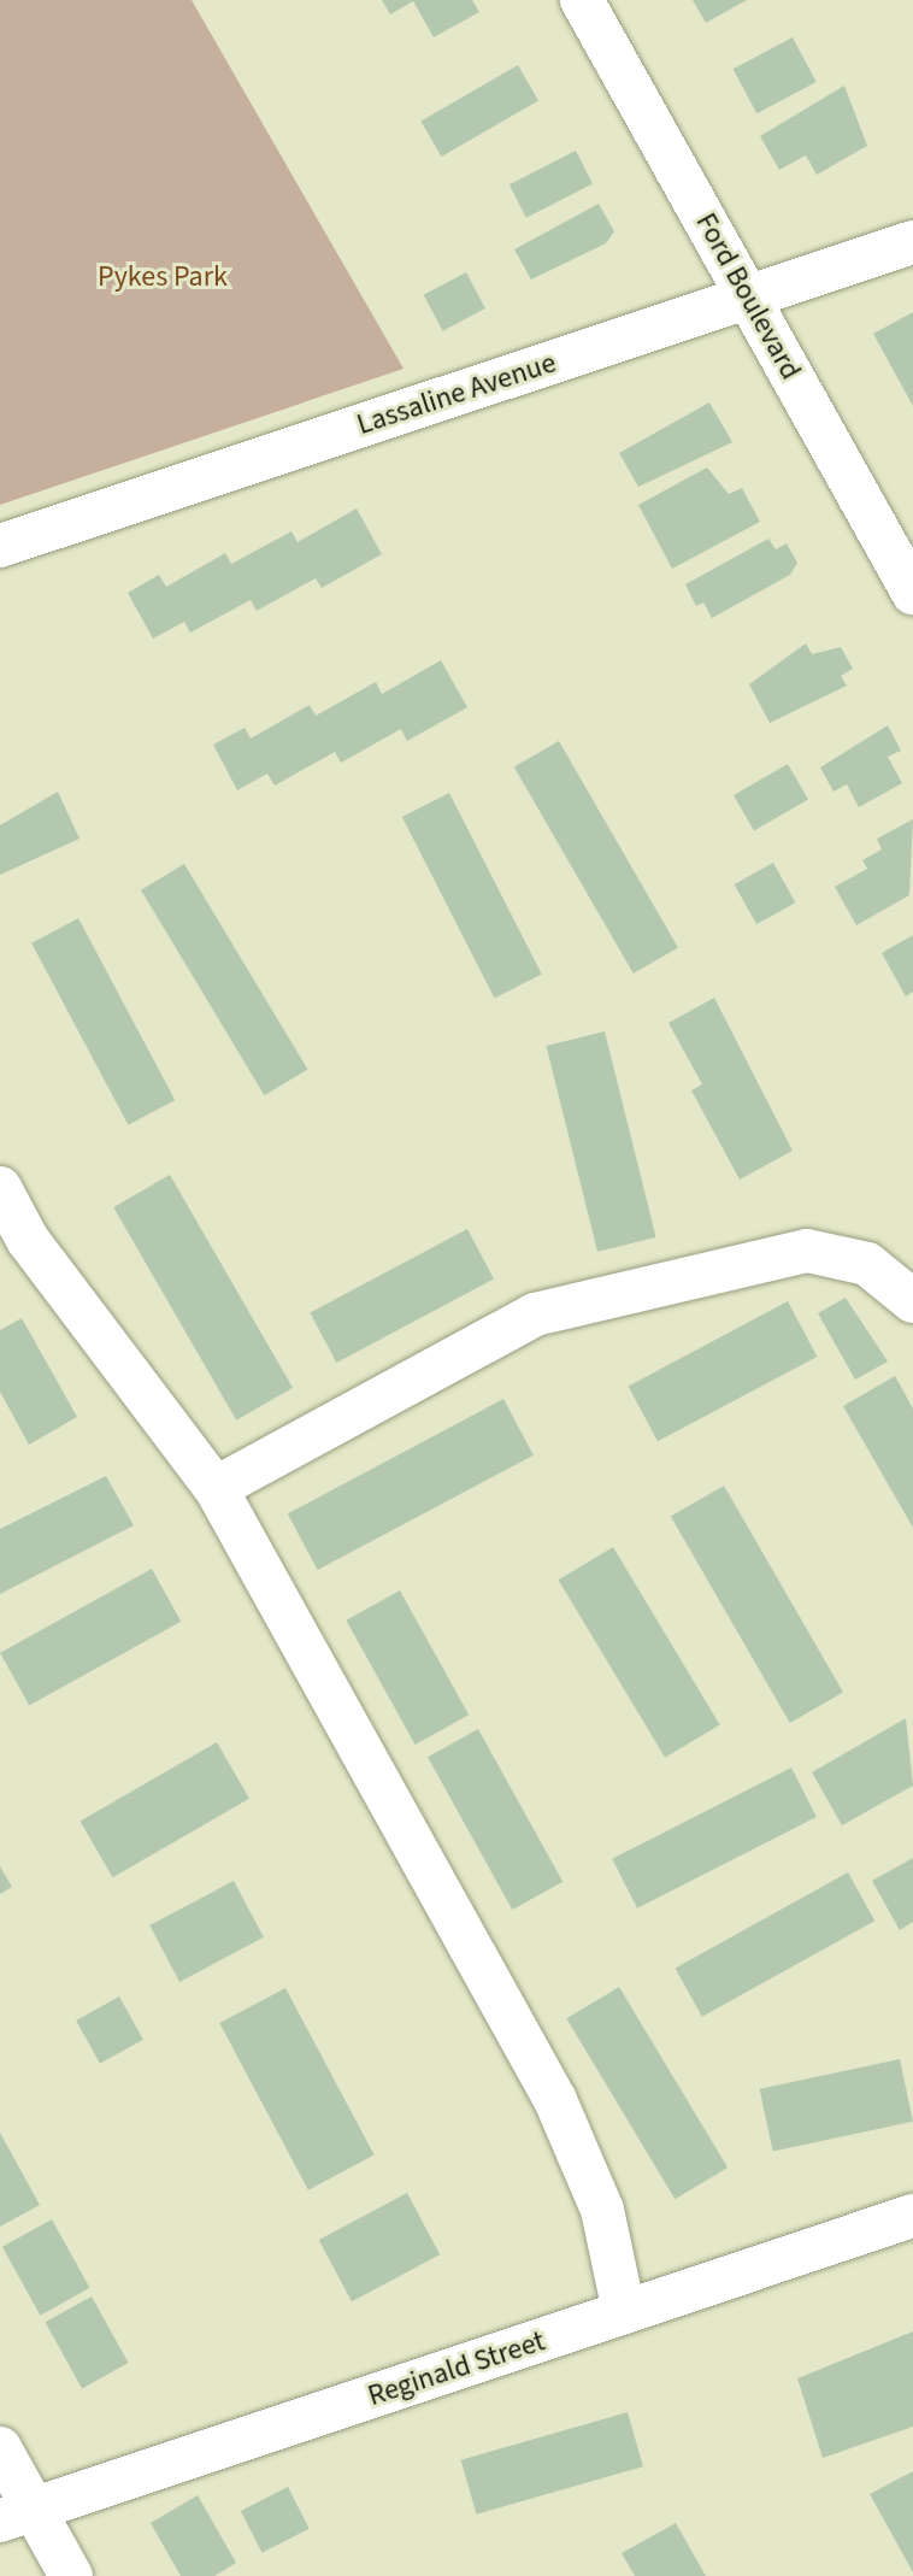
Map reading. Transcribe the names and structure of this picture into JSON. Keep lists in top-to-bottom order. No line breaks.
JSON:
{"streets":{"street":["Ford Boulevard","Lassaline Avenue","Reginald Street"]},"crossings":[["Ford Boulevard","Lassaline Avenue"]],"parks":["Pykes Park"]}
